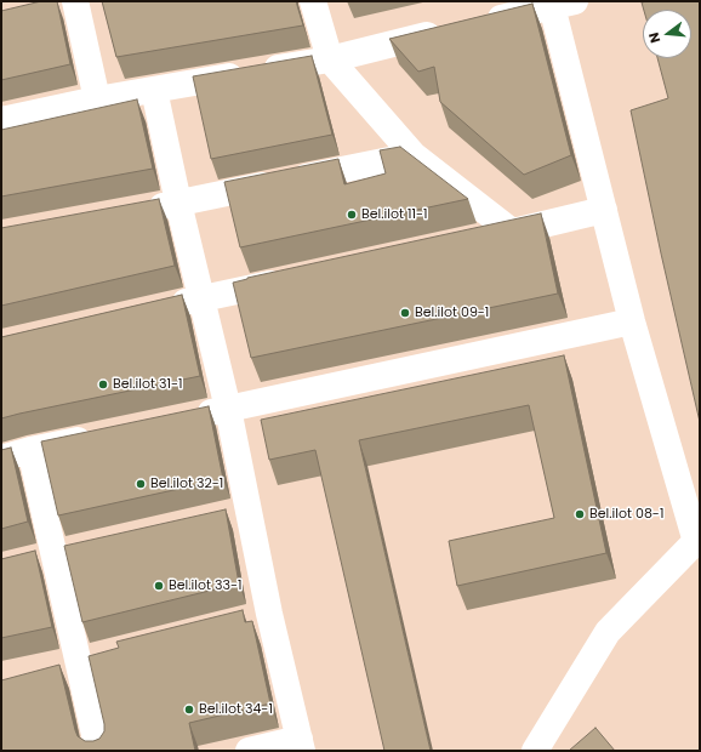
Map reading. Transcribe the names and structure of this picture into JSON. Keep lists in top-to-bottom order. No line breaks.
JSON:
{"places":["Bel.ilot 11-1","Bel.ilot 09-1","Bel.ilot 31-1","Bel.ilot 32-1","Bel.ilot 08-1","Bel.ilot 33-1","Bel.ilot 34-1"],"north":"left"}
